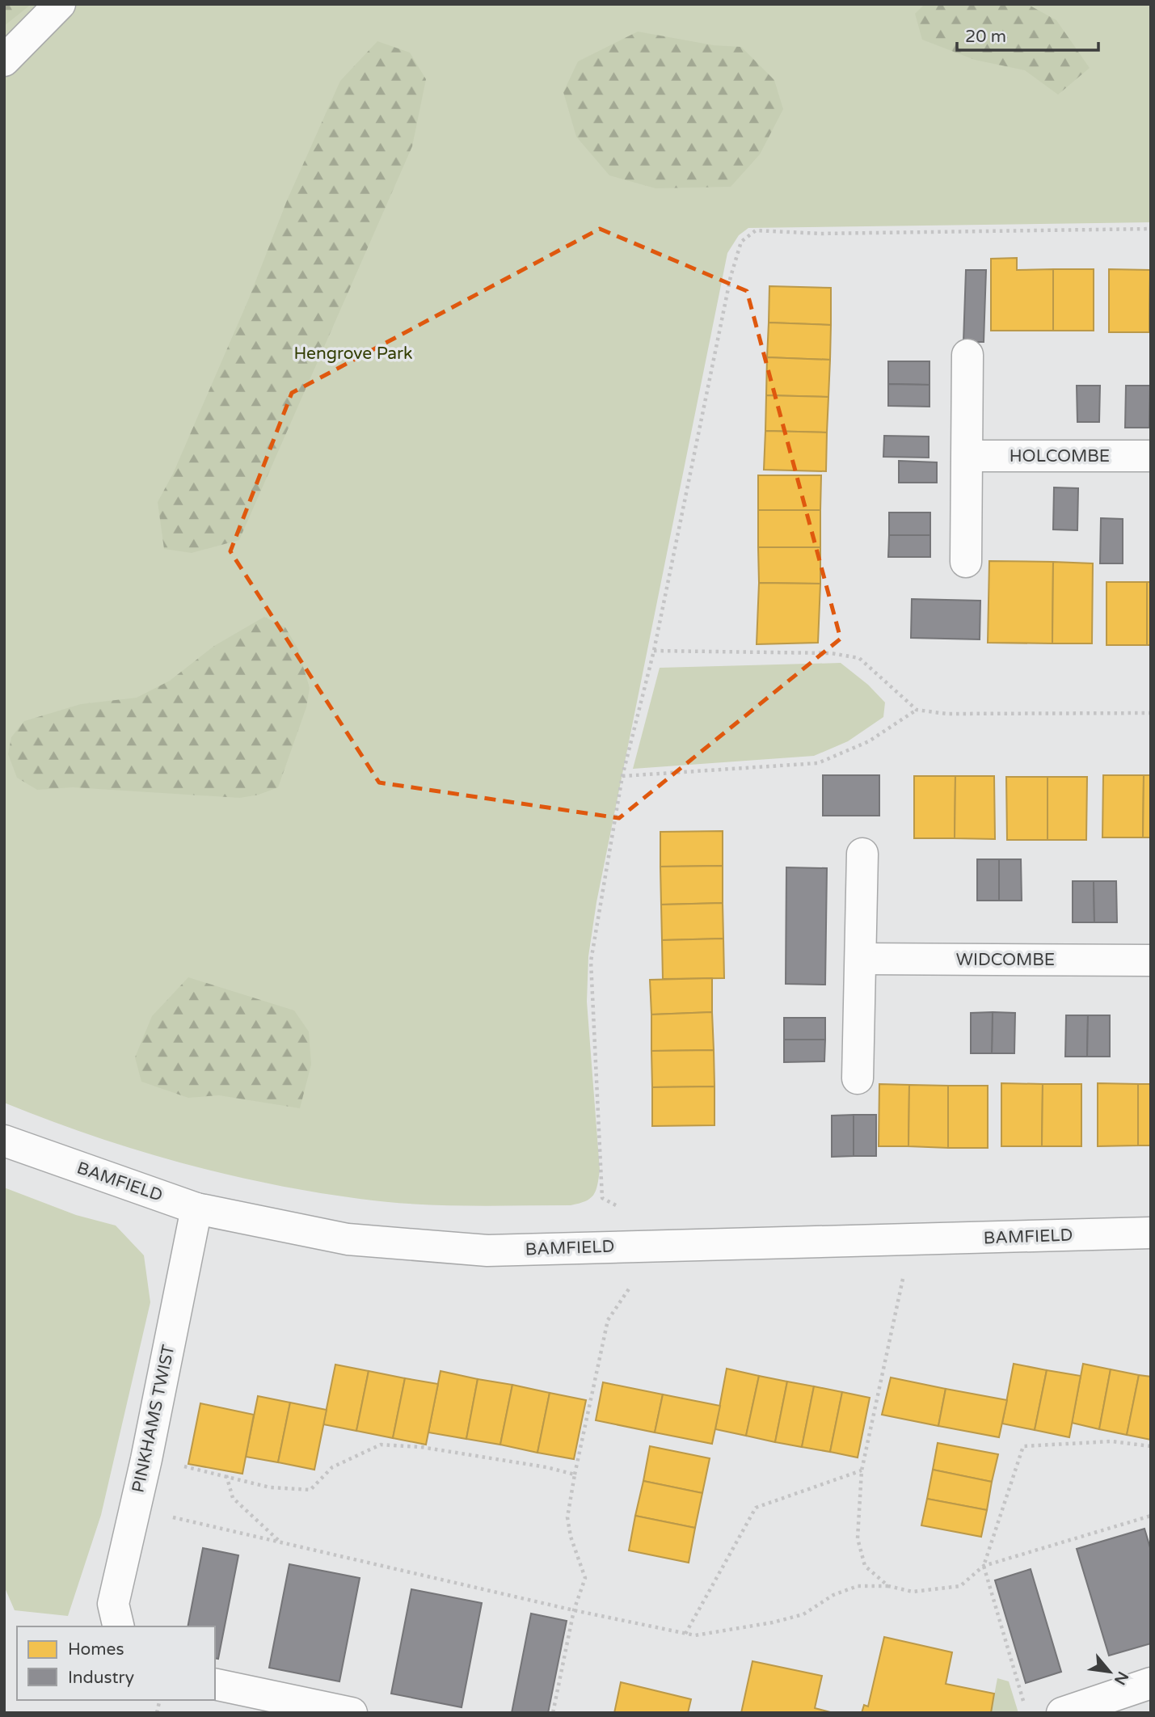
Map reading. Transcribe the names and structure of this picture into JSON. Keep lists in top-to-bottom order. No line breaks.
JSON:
{"streets":{"street":["HOLCOMBE","WIDCOMBE","BAMFIELD","PINKHAMS TWIST"]},"crossings":[["BAMFIELD","PINKHAMS TWIST"]],"parks":["Hengrove Park"],"legend":["Homes","Industry"],"scale_bar":"20 m","north":"bottom right"}
